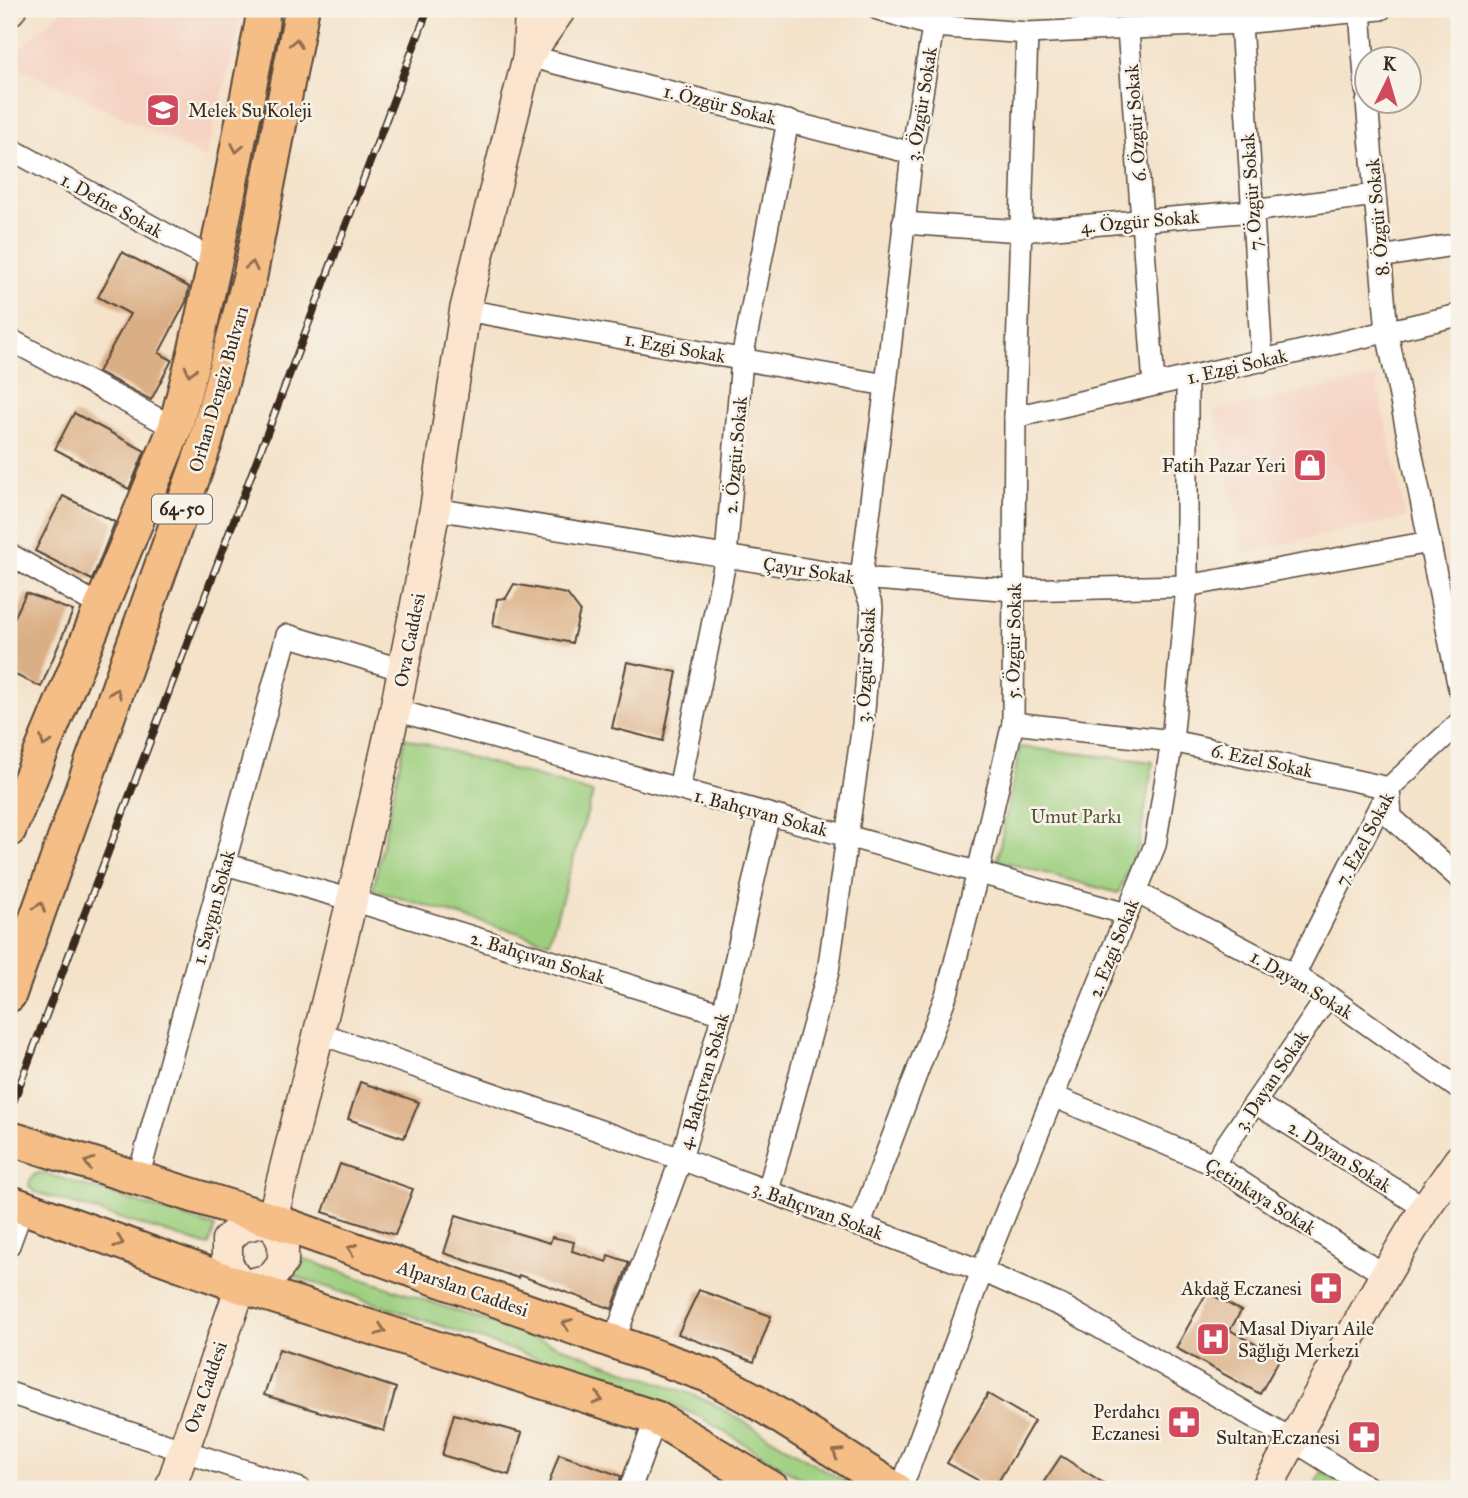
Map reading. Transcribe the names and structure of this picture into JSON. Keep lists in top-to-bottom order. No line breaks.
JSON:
{"streets":{"main road":["Orhan Dengiz Bulvarı","64-50","Alparslan Caddesi"],"street":["1. Özgür Sokak","3. Özgür Sokak","6. Özgür Sokak","7. Özgür Sokak","1. Defne Sokak","8. Özgür Sokak","4. Özgür Sokak","1. Ezgi Sokak","2. Özgür Sokak","Çayır Sokak","Ova Caddesi","5. Özgür Sokak","6. Ezel Sokak","1. Bahçıvan Sokak","7. Ezel Sokak","1. Saygın Sokak","2. Ezgi Sokak","2. Bahçıvan Sokak","1. Dayan Sokak","3. Dayan Sokak","4. Bahçıvan Sokak","2. Dayan Sokak","Çetinkaya Sokak","3. Bahçıvan Sokak"]},"crossings":[["1. Özgür Sokak","3. Özgür Sokak"],["1. Özgür Sokak","2. Özgür Sokak"],["1. Özgür Sokak","Ova Caddesi"],["3. Özgür Sokak","4. Özgür Sokak"],["3. Özgür Sokak","1. Ezgi Sokak"],["3. Özgür Sokak","Çayır Sokak"],["3. Özgür Sokak","1. Bahçıvan Sokak"],["3. Özgür Sokak","3. Bahçıvan Sokak"],["6. Özgür Sokak","4. Özgür Sokak"],["6. Özgür Sokak","1. Ezgi Sokak"],["7. Özgür Sokak","4. Özgür Sokak"],["7. Özgür Sokak","1. Ezgi Sokak"],["1. Defne Sokak","Orhan Dengiz Bulvarı"],["8. Özgür Sokak","4. Özgür Sokak"],["8. Özgür Sokak","1. Ezgi Sokak"],["8. Özgür Sokak","Çayır Sokak"],["4. Özgür Sokak","5. Özgür Sokak"],["1. Ezgi Sokak","2. Özgür Sokak"],["1. Ezgi Sokak","Ova Caddesi"],["1. Ezgi Sokak","5. Özgür Sokak"],["1. Ezgi Sokak","2. Ezgi Sokak"],["2. Özgür Sokak","Çayır Sokak"],["2. Özgür Sokak","1. Bahçıvan Sokak"],["Çayır Sokak","Ova Caddesi"],["Çayır Sokak","5. Özgür Sokak"],["Çayır Sokak","2. Ezgi Sokak"],["Ova Caddesi","1. Bahçıvan Sokak"],["Ova Caddesi","1. Saygın Sokak"],["Ova Caddesi","2. Bahçıvan Sokak"],["Ova Caddesi","3. Bahçıvan Sokak"],["Ova Caddesi","Alparslan Caddesi"],["5. Özgür Sokak","6. Ezel Sokak"],["5. Özgür Sokak","1. Bahçıvan Sokak"],["5. Özgür Sokak","3. Bahçıvan Sokak"],["6. Ezel Sokak","7. Ezel Sokak"],["6. Ezel Sokak","2. Ezgi Sokak"],["1. Bahçıvan Sokak","2. Ezgi Sokak"],["1. Bahçıvan Sokak","4. Bahçıvan Sokak"],["7. Ezel Sokak","1. Dayan Sokak"],["1. Saygın Sokak","2. Bahçıvan Sokak"],["1. Saygın Sokak","Alparslan Caddesi"],["2. Ezgi Sokak","1. Dayan Sokak"],["2. Ezgi Sokak","Çetinkaya Sokak"],["2. Ezgi Sokak","3. Bahçıvan Sokak"],["2. Bahçıvan Sokak","4. Bahçıvan Sokak"],["1. Dayan Sokak","3. Dayan Sokak"],["3. Dayan Sokak","2. Dayan Sokak"],["3. Dayan Sokak","Çetinkaya Sokak"],["4. Bahçıvan Sokak","3. Bahçıvan Sokak"],["4. Bahçıvan Sokak","Alparslan Caddesi"]],"parks":["Umut Parkı"],"places":{"school or university":["Melek Su Koleji"],"shop":["Fatih Pazar Yeri"],"pharmacy":["Akdağ Eczanesi","Perdahcı Eczanesi","Sultan Eczanesi"],"hospital":["Masal Diyarı Aile Sağlığı Merkezi"]},"north":"top"}
